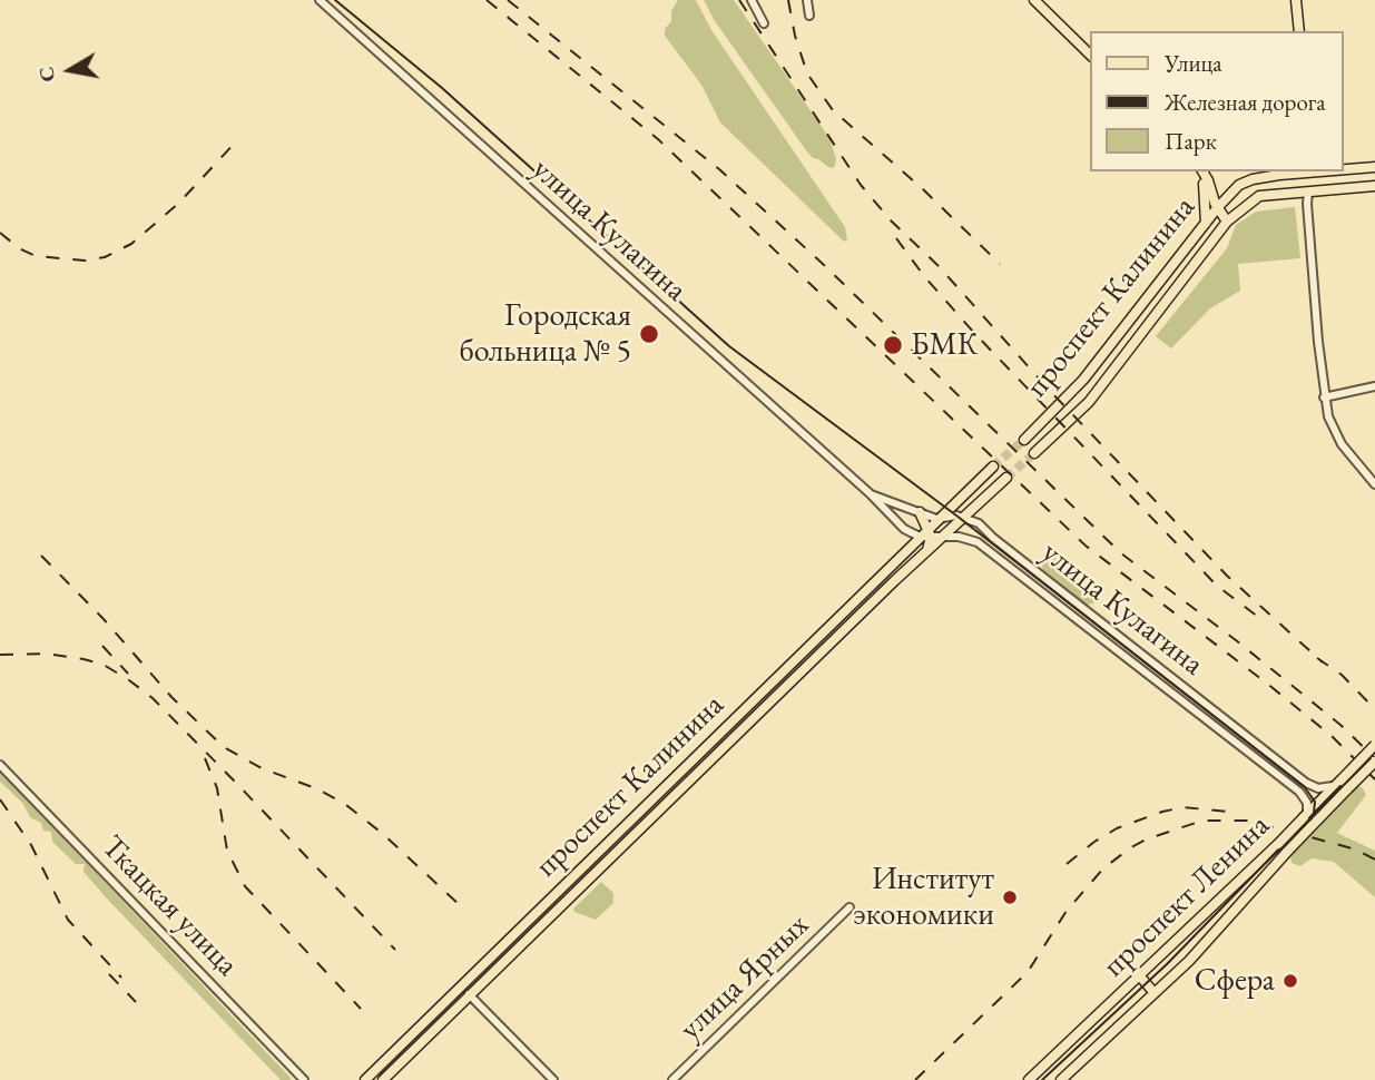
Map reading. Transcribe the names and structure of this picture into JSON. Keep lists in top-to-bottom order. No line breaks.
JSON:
{"streets":{"main road":["проспект Калинина","проспект Ленина"],"street":["улица Кулагина","Ткацкая улица","улица Ярных"]},"crossings":[["улица Кулагина","проспект Калинина"],["улица Кулагина","проспект Ленина"]],"places":["Городская больница № 5","БМК","Институт экономики","Сфера"],"legend":["Улица","Железная дорога","Парк"],"north":"left"}
